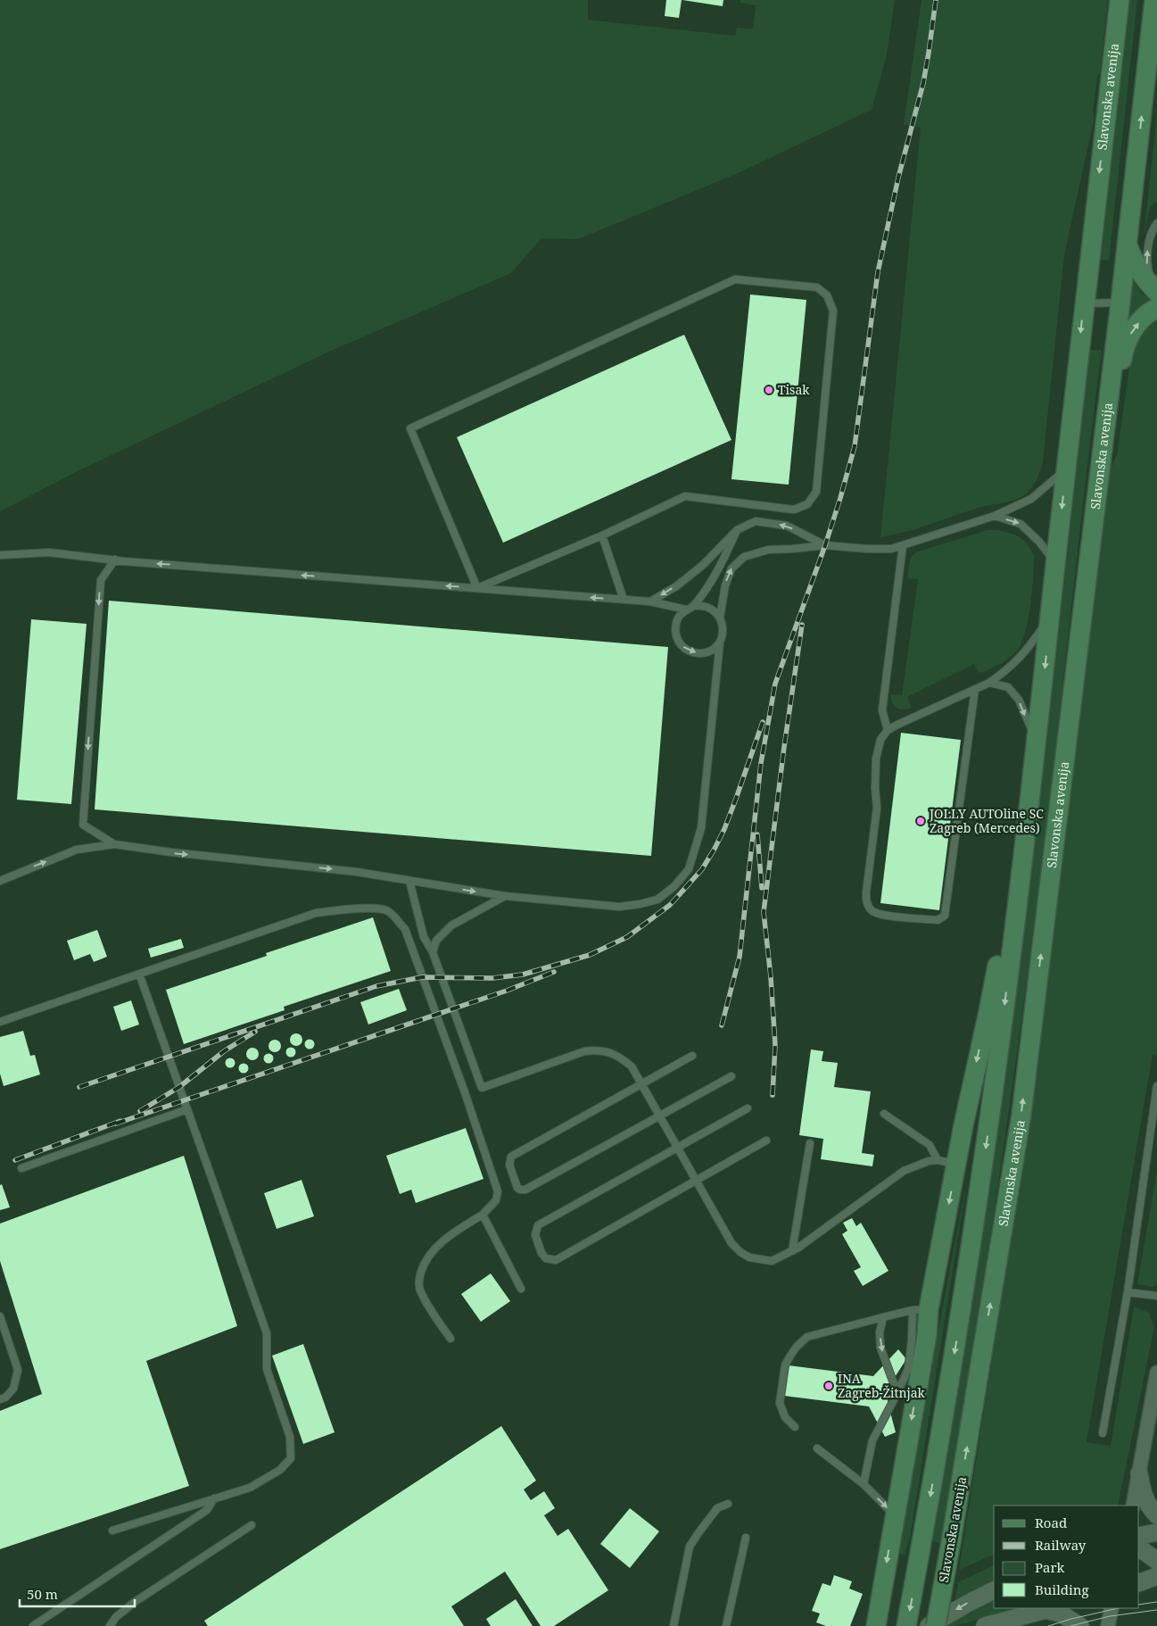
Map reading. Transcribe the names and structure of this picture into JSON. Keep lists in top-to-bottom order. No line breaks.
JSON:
{"streets":{"main road":["Slavonska avenija"]},"places":["Tisak","JOLLY AUTOline SC Zagreb (Mercedes)","INA Zagreb-Žitnjak"],"legend":["Road","Railway","Park","Building"],"scale_bar":"50 m"}
